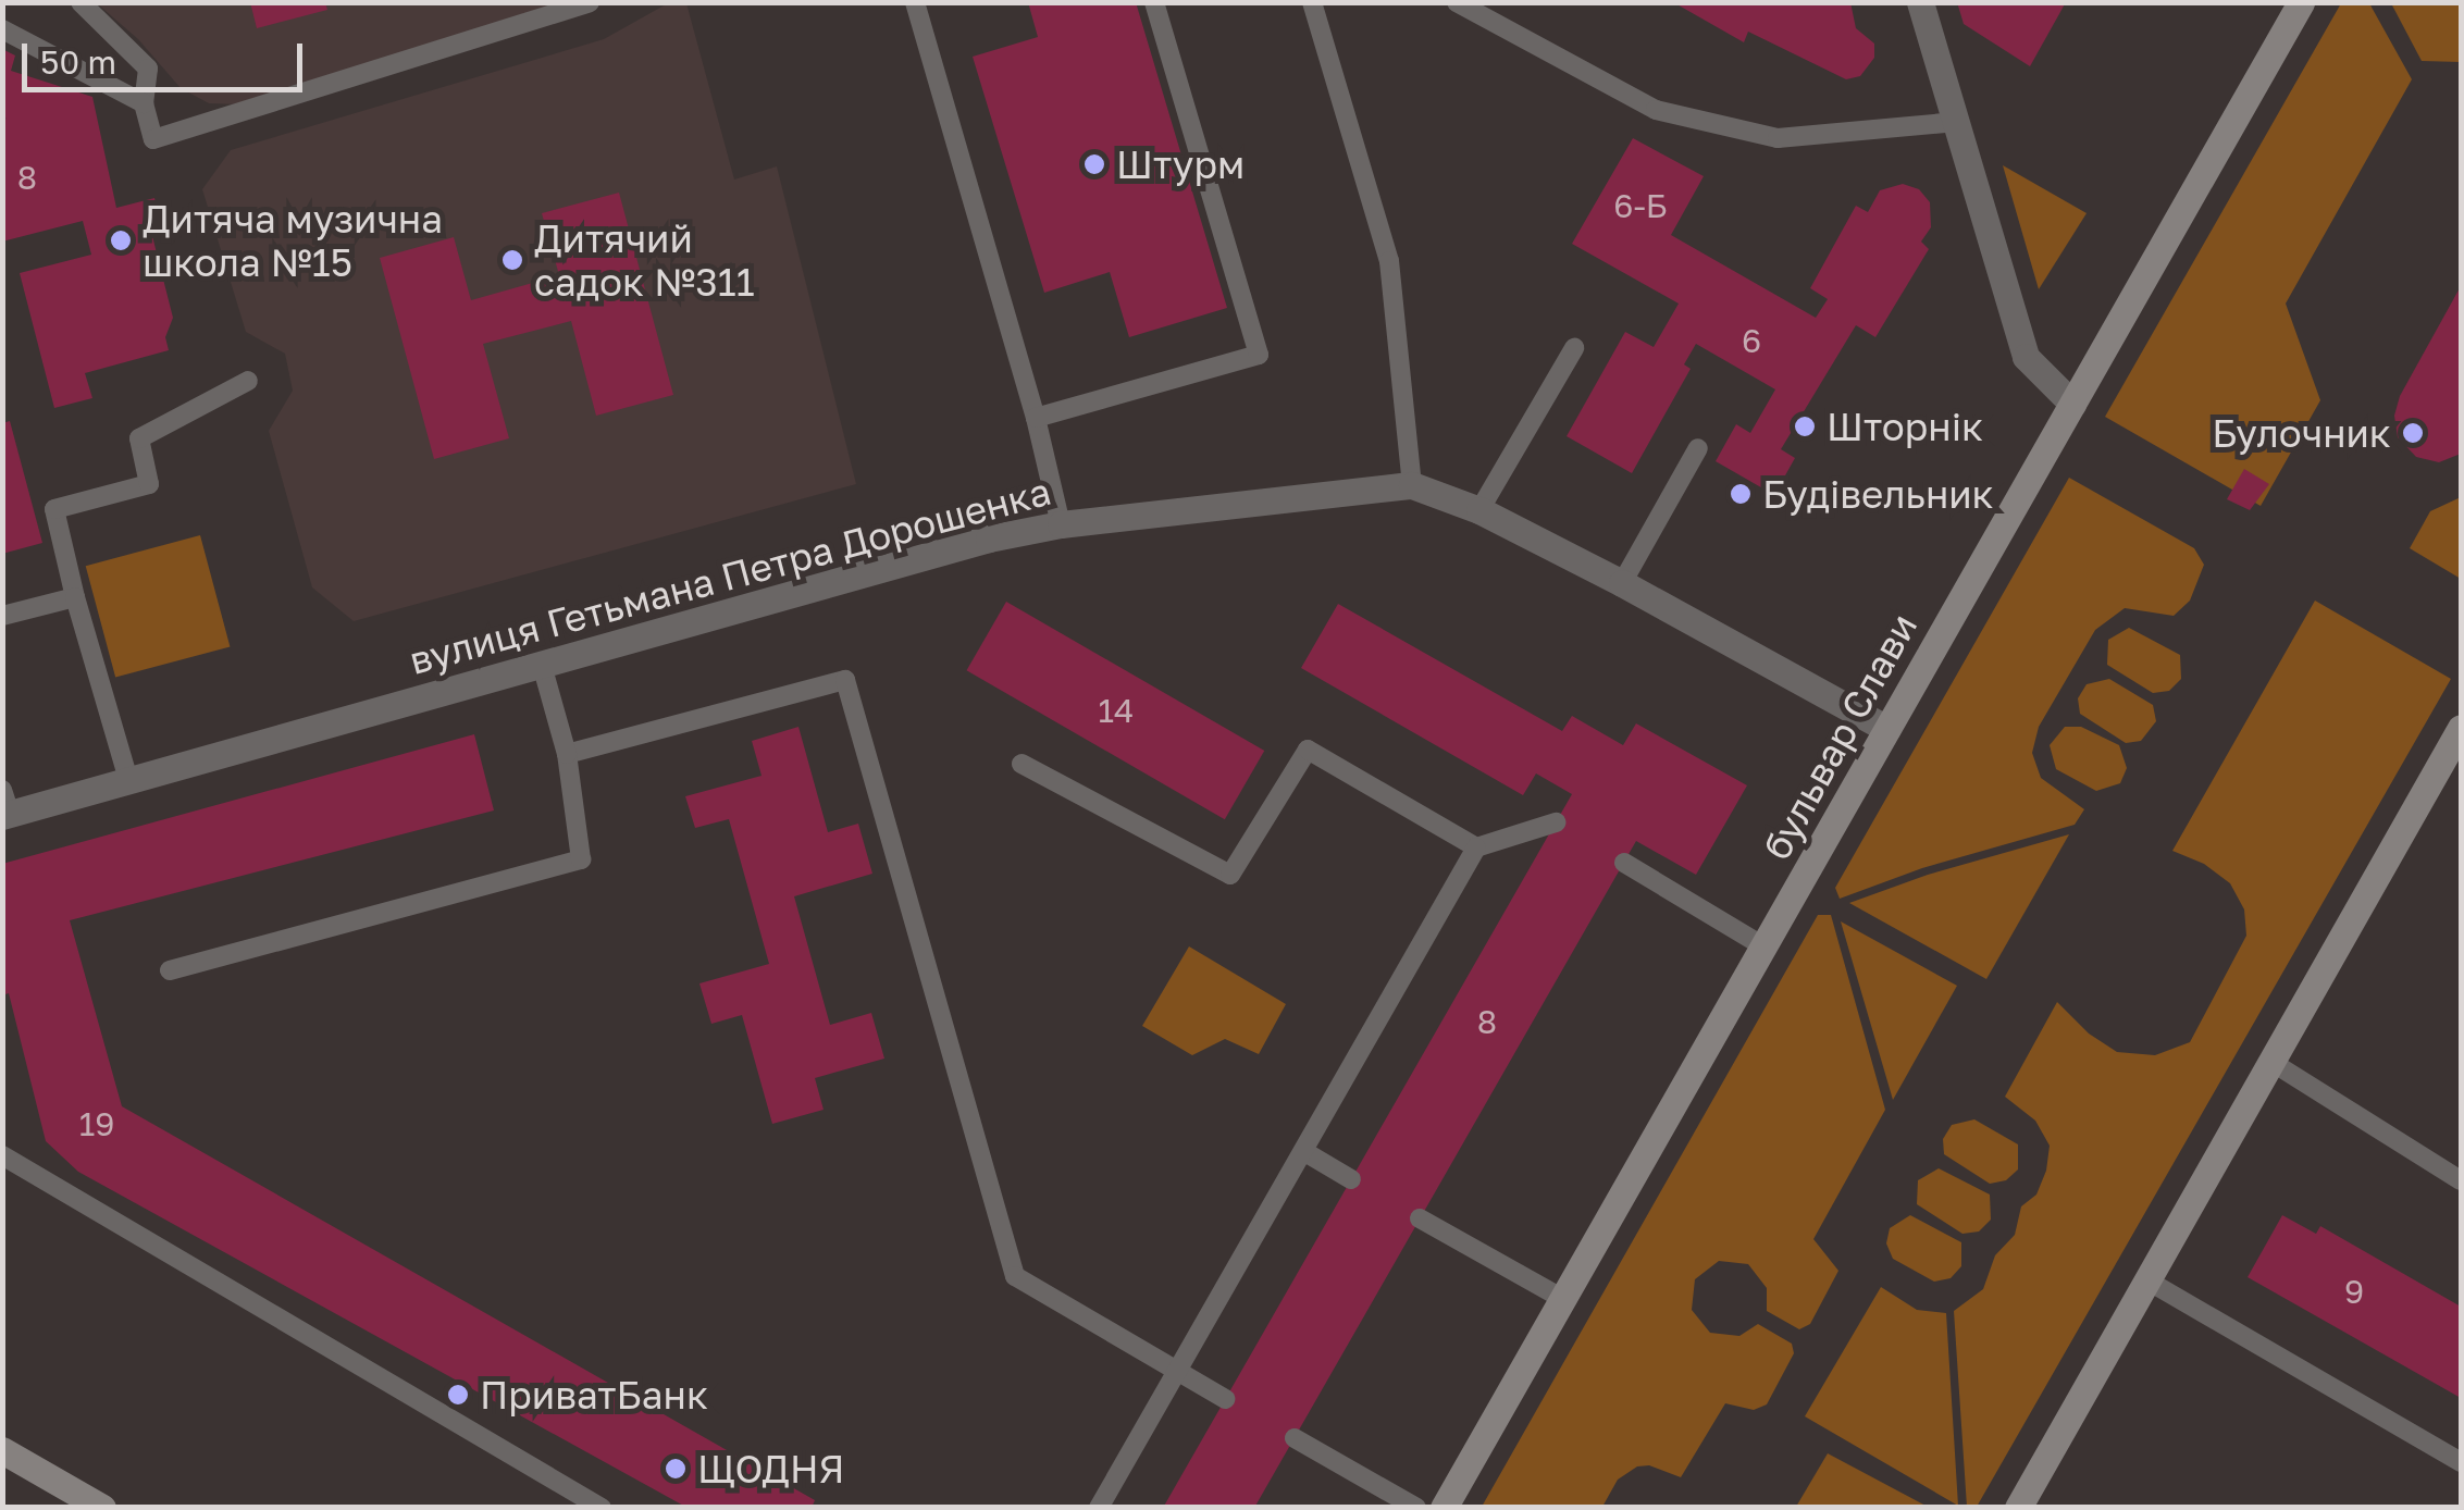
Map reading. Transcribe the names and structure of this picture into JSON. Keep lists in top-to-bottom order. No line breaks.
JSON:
{"streets":{"main road":["бульвар Слави"],"street":["вулиця Гетьмана Петра Дорошенка"]},"crossings":[["вулиця Гетьмана Петра Дорошенка","бульвар Слави"]],"places":["Штурм","Дитяча музична школа №15","Дитячий садок №311","Шторнік","Булочник","Будівельник","ПриватБанк","ЩОДНЯ"],"house_numbers":["8","6-Б","6","14","8","19","9"],"scale_bar":"50 m"}
